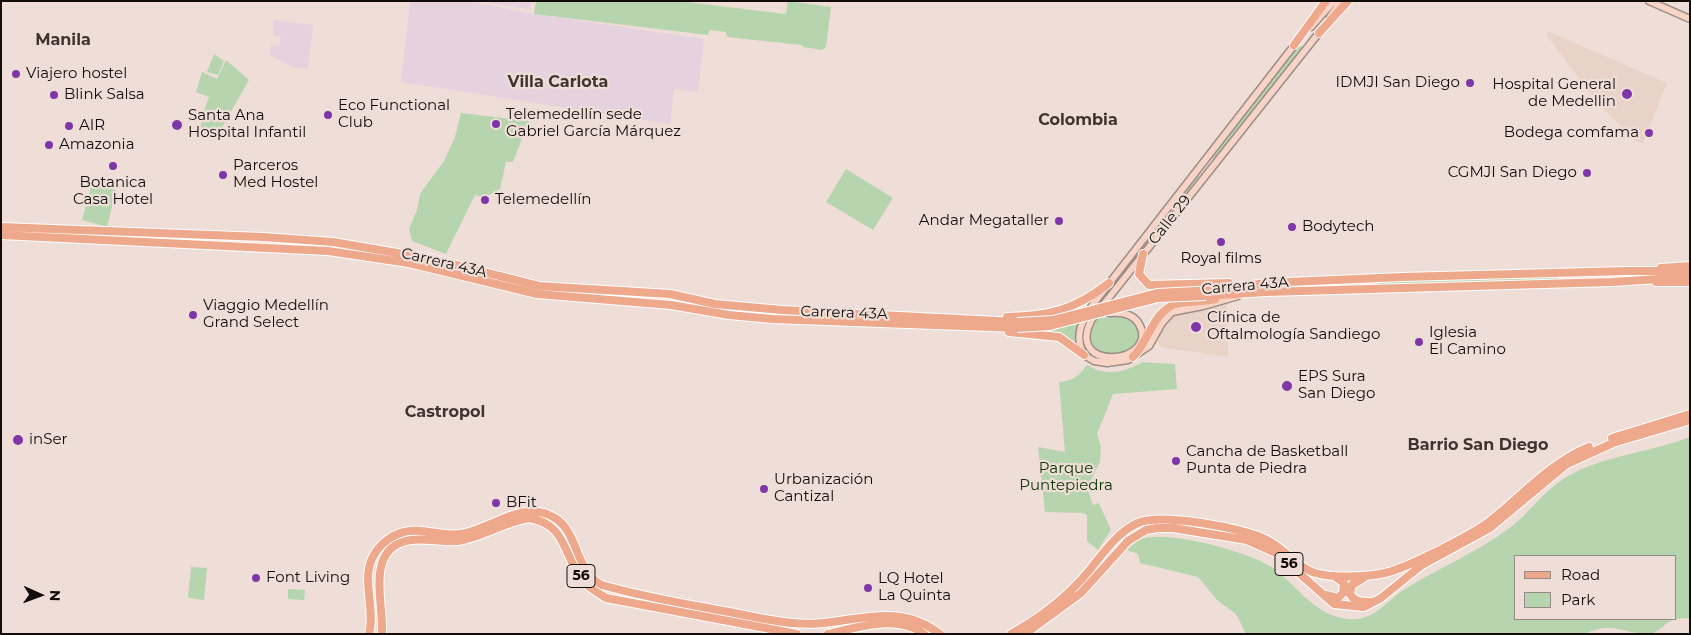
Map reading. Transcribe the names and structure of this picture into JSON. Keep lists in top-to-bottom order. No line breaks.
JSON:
{"streets":{"main road":["Calle 29","Carrera 43A","56"]},"crossings":[["Calle 29","Carrera 43A"]],"districts":["Manila","Villa Carlota","Colombia","Castropol","Barrio San Diego"],"parks":["Parque Puntepiedra"],"places":["Viajero hostel","IDMJI San Diego","Hospital General de Medellin","Blink Salsa","Eco Functional Club","Telemedellín sede Gabriel García Márquez","Santa Ana Hospital Infantil","AIR","Bodega comfama","Amazonia","Botanica Casa Hotel","CGMJI San Diego","Parceros Med Hostel","Telemedellín","Andar Megataller","Bodytech","Royal films","Viaggio Medellín Grand Select","Clínica de Oftalmología Sandiego","Iglesia El Camino","EPS Sura San Diego","inSer","Cancha de Basketball Punta de Piedra","Urbanización Cantizal","BFit","Font Living","LQ Hotel La Quinta"],"legend":["Road","Park"],"north":"right"}
